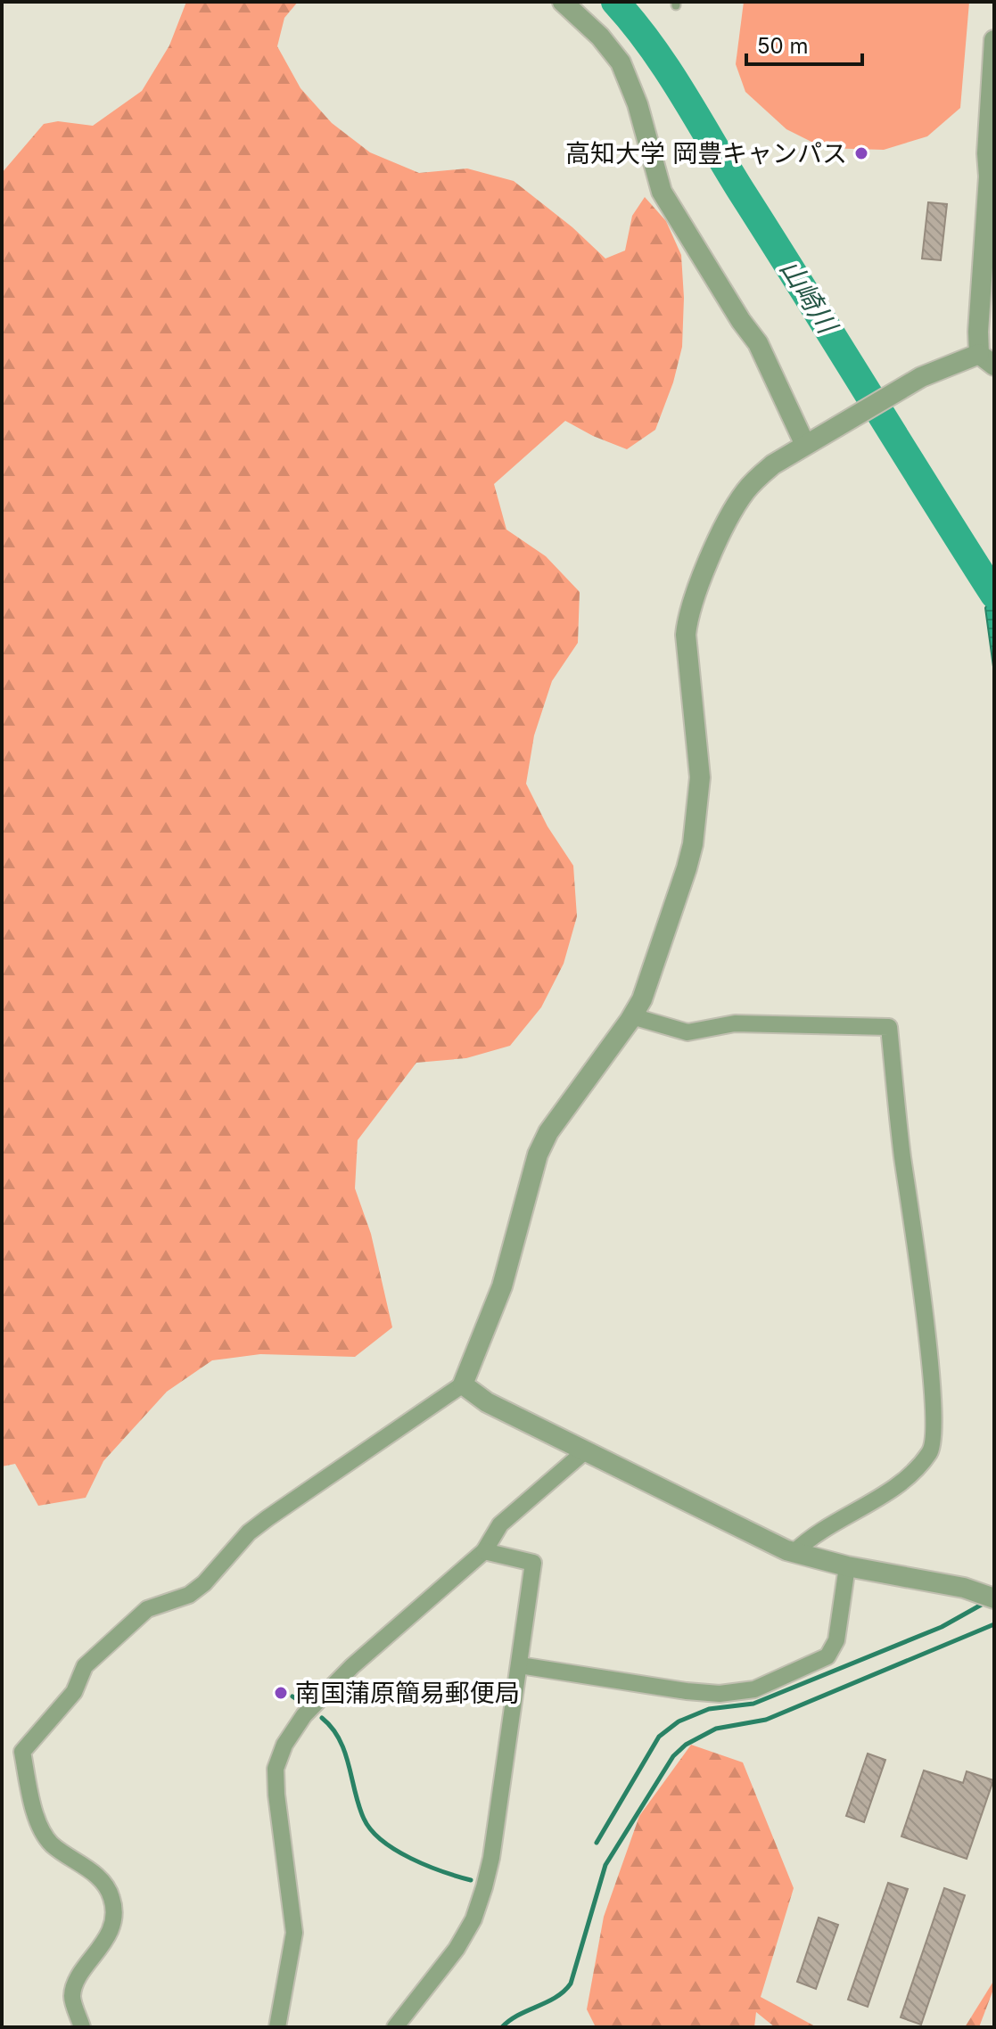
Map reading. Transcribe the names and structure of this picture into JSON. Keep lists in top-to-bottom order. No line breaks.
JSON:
{"water":["山崎川"],"places":["高知大学 岡豊キャンパス","南国蒲原簡易郵便局"],"scale_bar":"50 m"}
